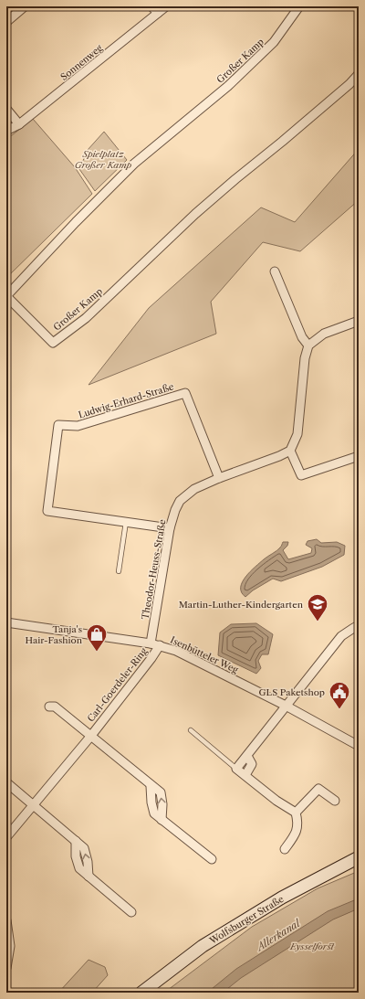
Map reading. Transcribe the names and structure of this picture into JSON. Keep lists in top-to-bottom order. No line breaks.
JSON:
{"streets":{"street":["Großer Kamp","Sonnenweg","Ludwig-Erhard-Straße","Theodor-Heuss-Straße","Isenbütteler Weg","Carl-Goerdeler-Ring","Wolfsburger Straße"]},"crossings":[["Ludwig-Erhard-Straße","Theodor-Heuss-Straße"],["Theodor-Heuss-Straße","Isenbütteler Weg"],["Isenbütteler Weg","Carl-Goerdeler-Ring"]],"water":["Allerkanal"],"parks":["Spielplatz Großer Kamp","Eysselforst"],"places":{"school or university":["Martin-Luther-Kindergarten"],"shop":["Tanja's Hair-Fashion"],"public building":["GLS Paketshop"]}}
